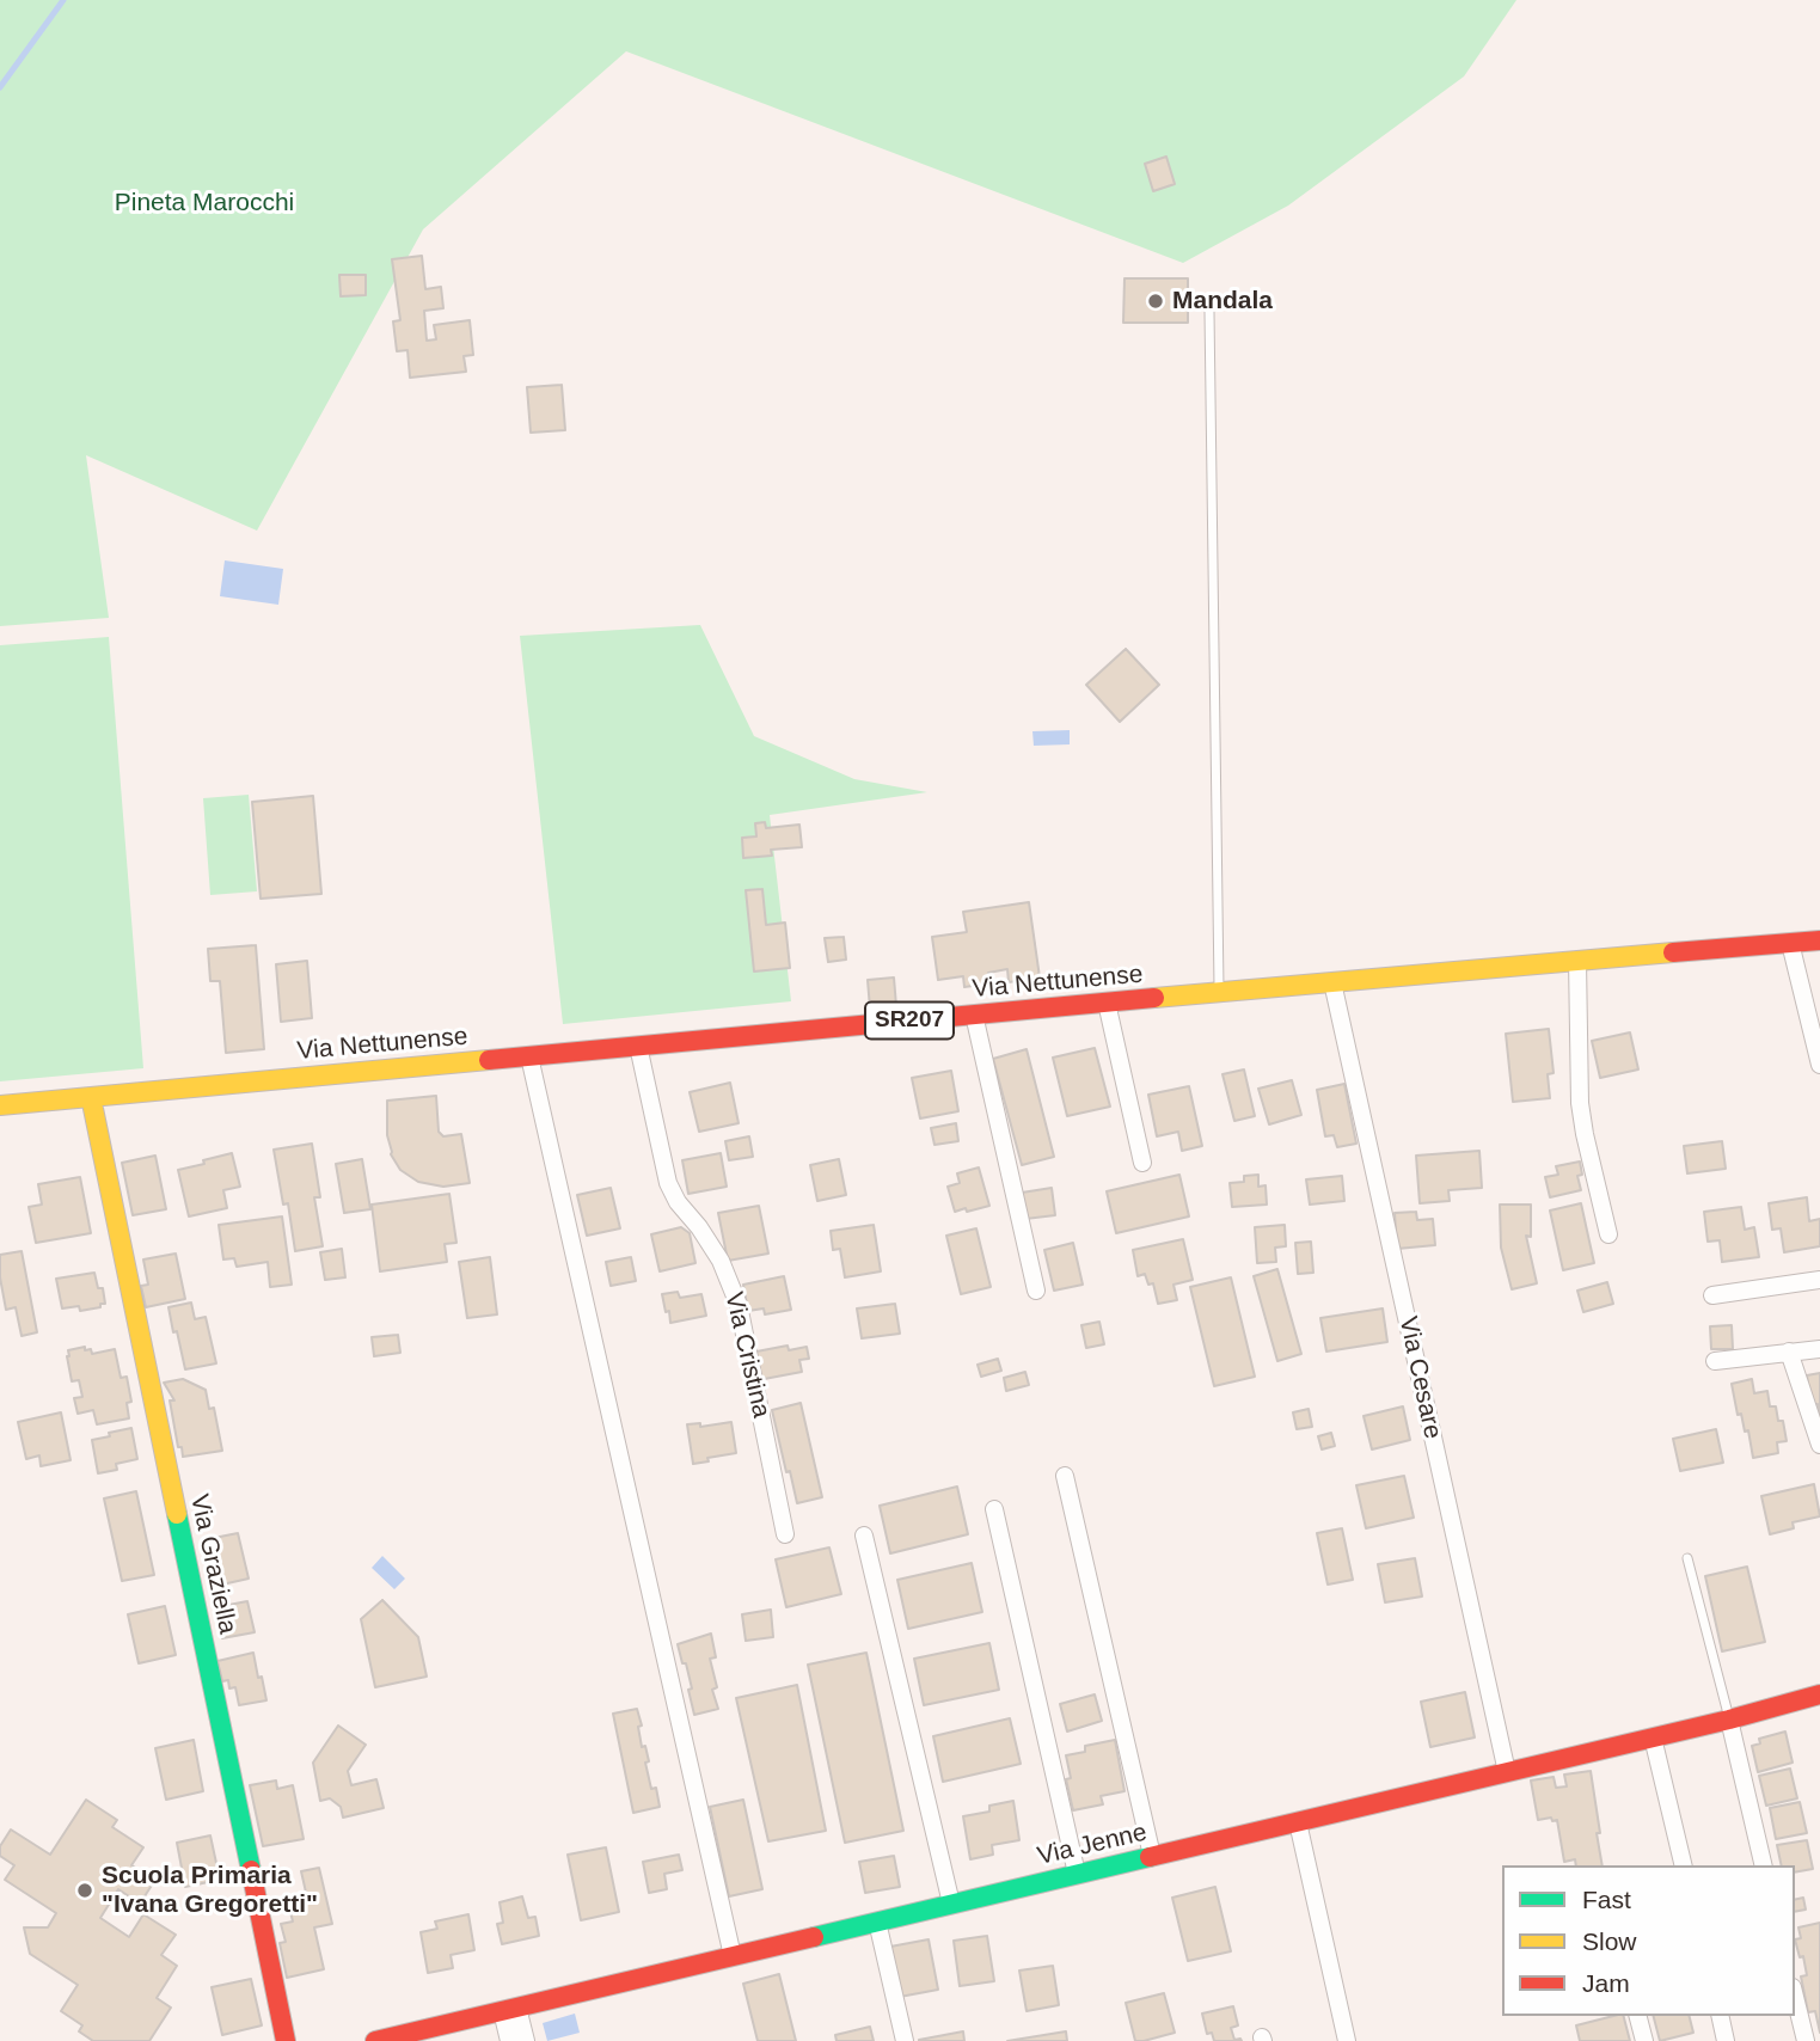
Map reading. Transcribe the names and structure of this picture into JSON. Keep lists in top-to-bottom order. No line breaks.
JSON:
{"streets":{"street":["Via Nettunense","SR207","Via Cristina","Via Cesare","Via Graziella","Via Jenne"]},"crossings":[["Via Nettunense","Via Cristina"],["Via Nettunense","Via Cesare"],["Via Nettunense","Via Graziella"],["Via Cesare","Via Jenne"]],"parks":["Pineta Marocchi"],"places":["Mandala","Scuola Primaria \"Ivana Gregoretti\""],"legend":["Fast","Slow","Jam"]}
